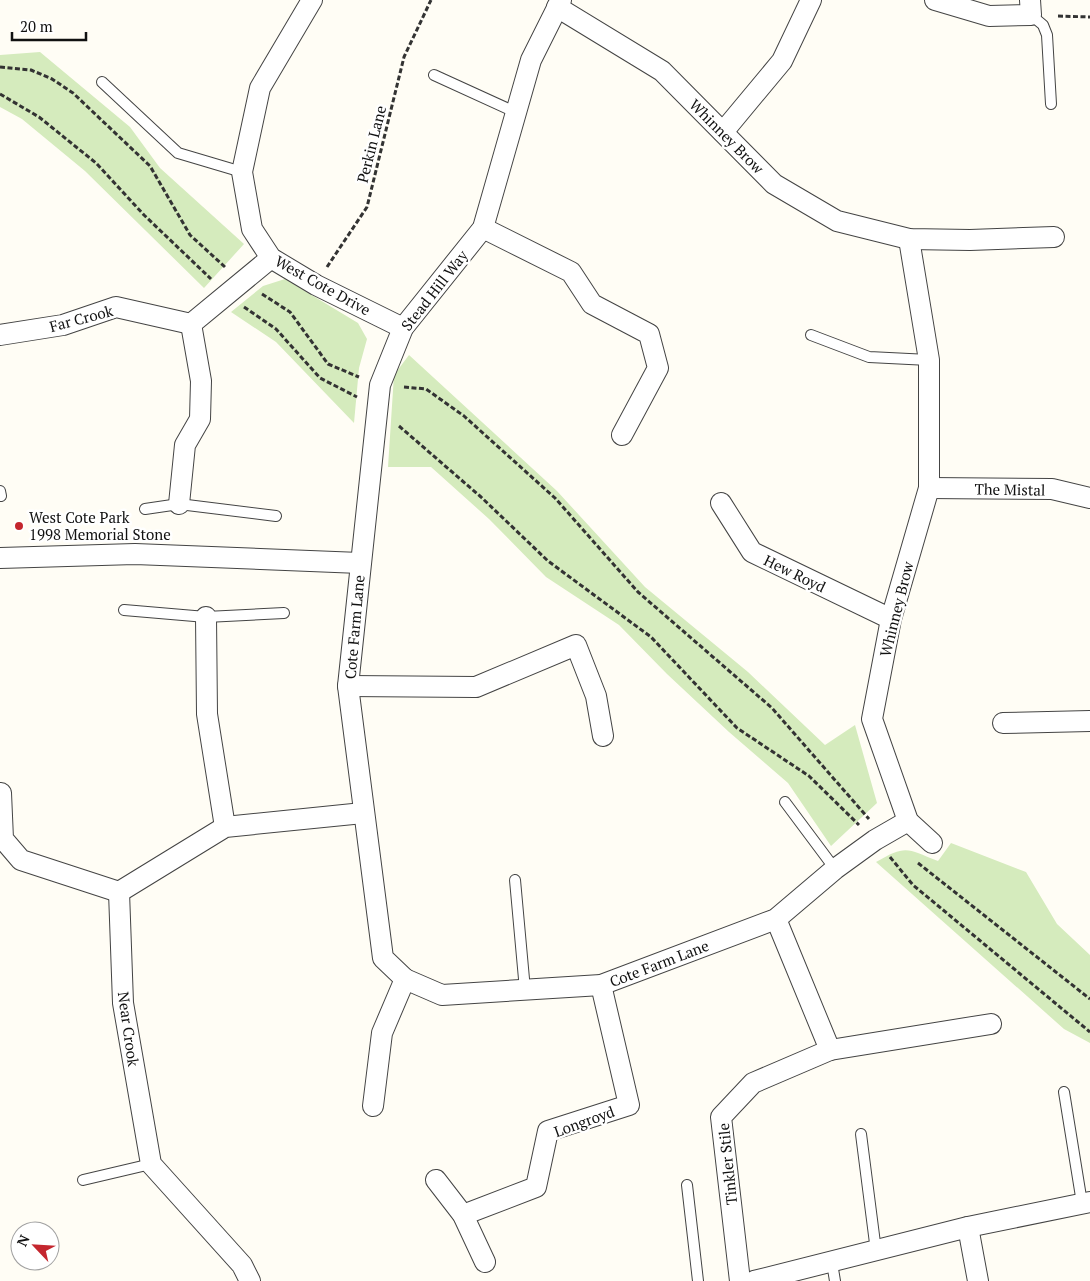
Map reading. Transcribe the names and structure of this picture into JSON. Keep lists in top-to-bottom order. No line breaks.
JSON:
{"streets":{"street":["Whinney Brow","West Cote Drive","Stead Hill Way","Far Crook","The Mistal","Hew Royd","Cote Farm Lane","Near Crook","Longroyd","Tinkler Stile"],"path":["Perkin Lane"]},"crossings":[["Whinney Brow","Stead Hill Way"],["Whinney Brow","The Mistal"],["Whinney Brow","Hew Royd"],["Whinney Brow","Cote Farm Lane"],["Perkin Lane","West Cote Drive"],["West Cote Drive","Stead Hill Way"],["Stead Hill Way","Cote Farm Lane"],["Cote Farm Lane","Longroyd"]],"places":["West Cote Park 1998 Memorial Stone"],"scale_bar":"20 m","north":"top left"}
